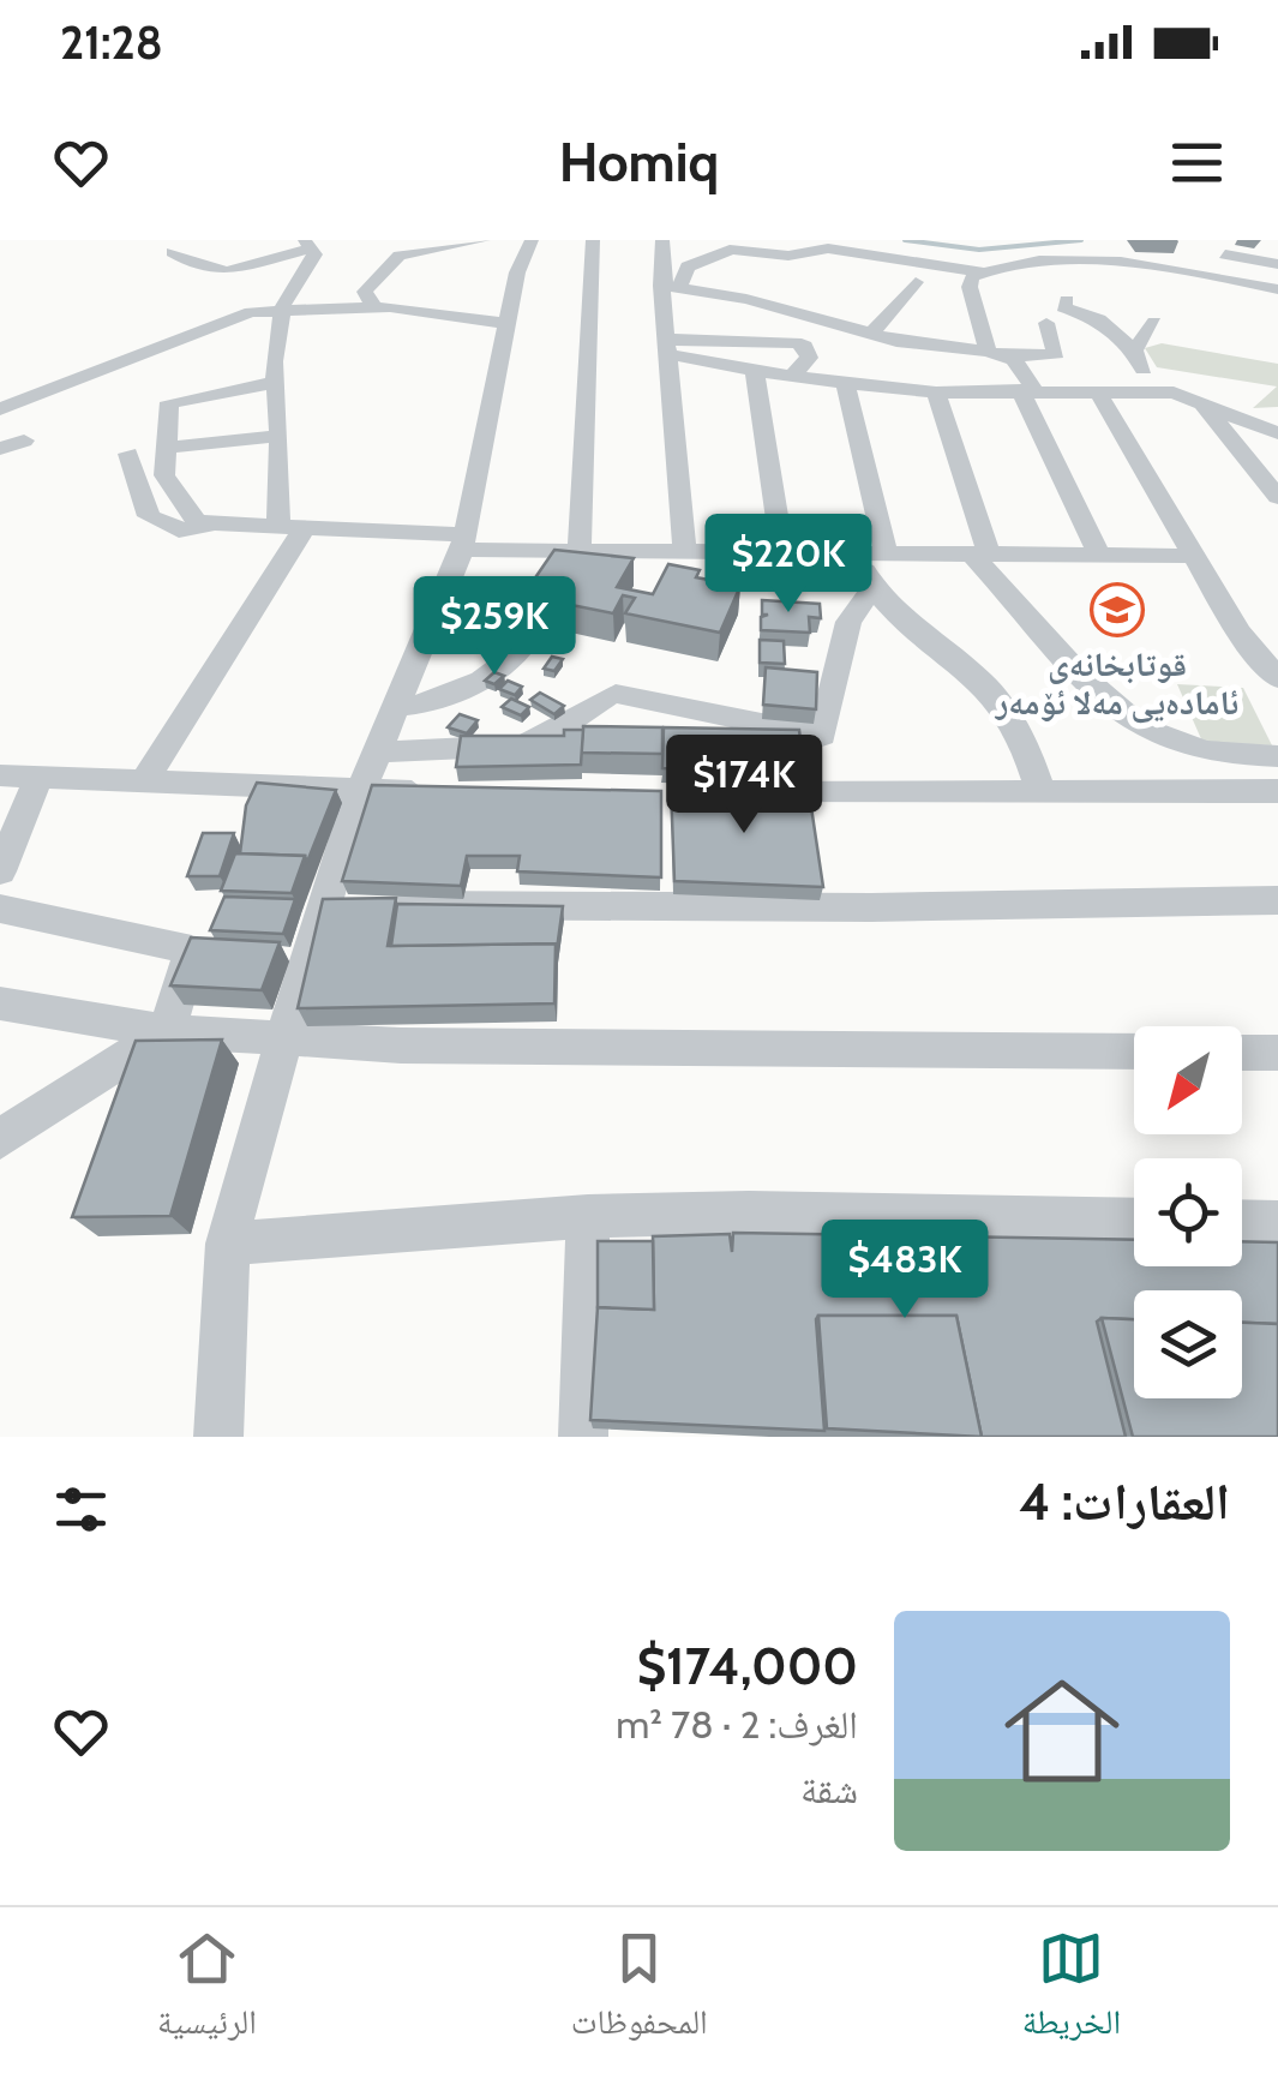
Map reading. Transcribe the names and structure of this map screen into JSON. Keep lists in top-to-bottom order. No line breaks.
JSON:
{"places":{"school or university":["قوتابخانەی ئامادەیی مەلا ئۆمەر"]},"north":"bottom left","page":{"status":"21:28","header":"Homiq","price":["$220K","$259K","$174K","$483K"],"heading":"العقارات: 4","list":[{"name":"$174,000","note":"الغرف: 2 · 78 m² · شقة"}],"tabs":["الخريطة","المحفوظات","الرئيسية"]}}
